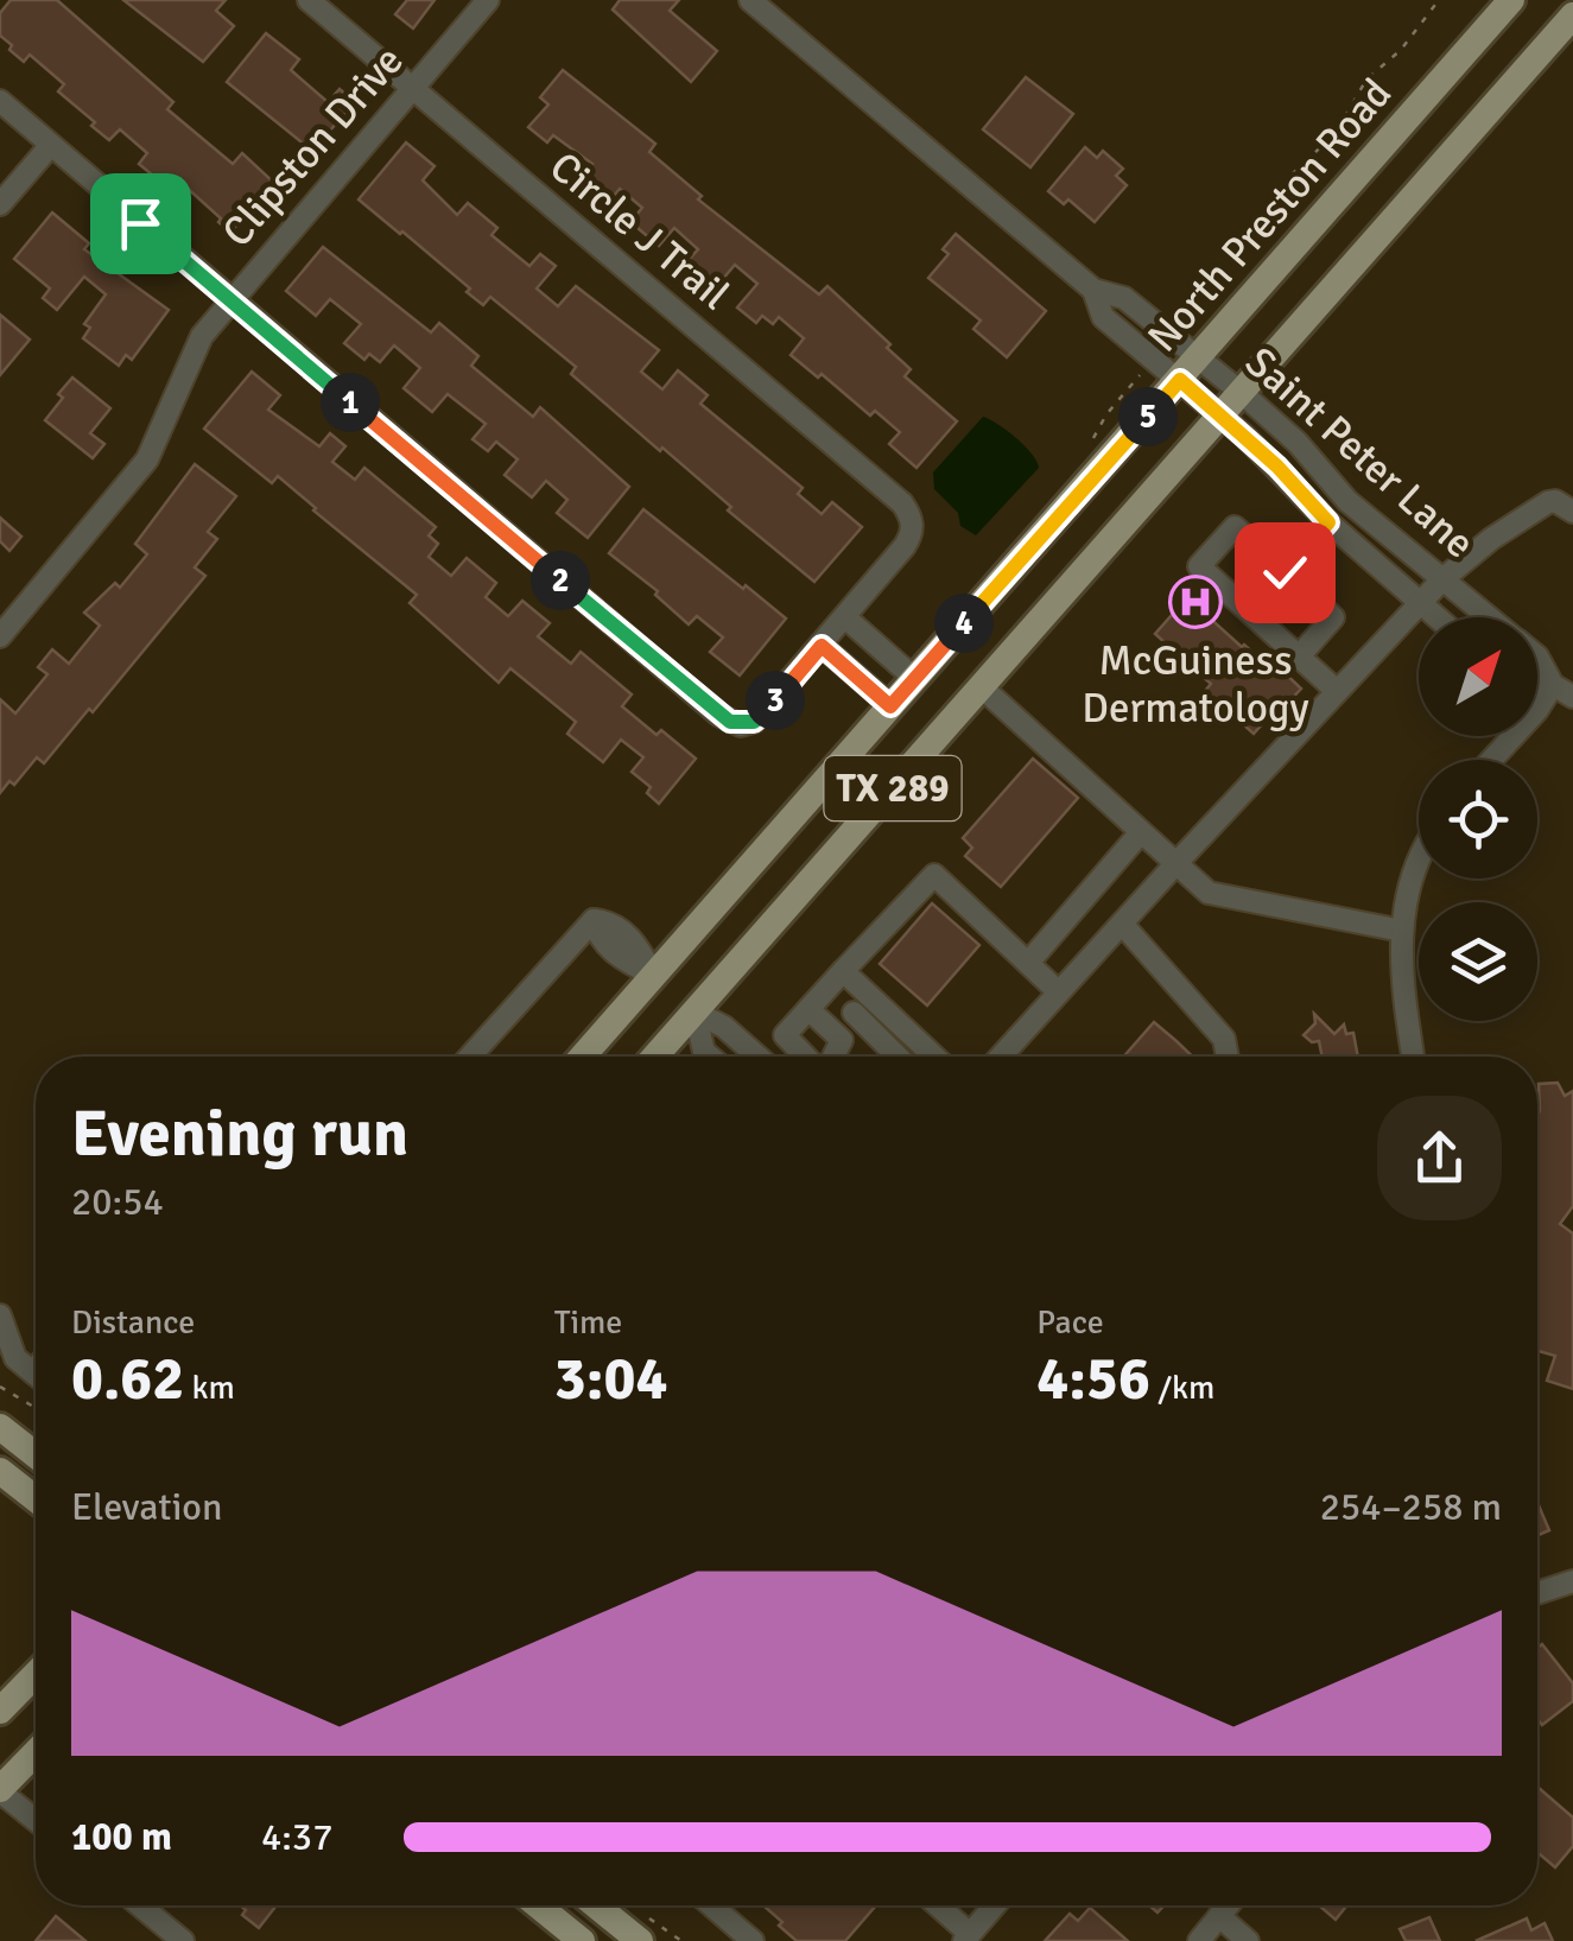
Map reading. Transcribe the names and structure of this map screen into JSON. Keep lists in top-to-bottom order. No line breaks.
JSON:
{"streets":{"main road":["North Preston Road","TX 289"],"street":["Clipston Drive","Circle J Trail","Saint Peter Lane"]},"crossings":[["Clipston Drive","Circle J Trail"],["North Preston Road","Saint Peter Lane"],["Saint Peter Lane","TX 289"]],"places":{"hospital":["McGuiness Dermatology"]},"north":"top right","page":{"pins":["1","5","2","4","3"],"heading":["Evening run","20:54"],"stats":[["Distance","0.62 km"],["Time","3:04"],["Pace","4:56 /km"]],"chart":["Elevation","254–258 m"],"list":[{"name":"100 m","note":"4:37"}]}}
